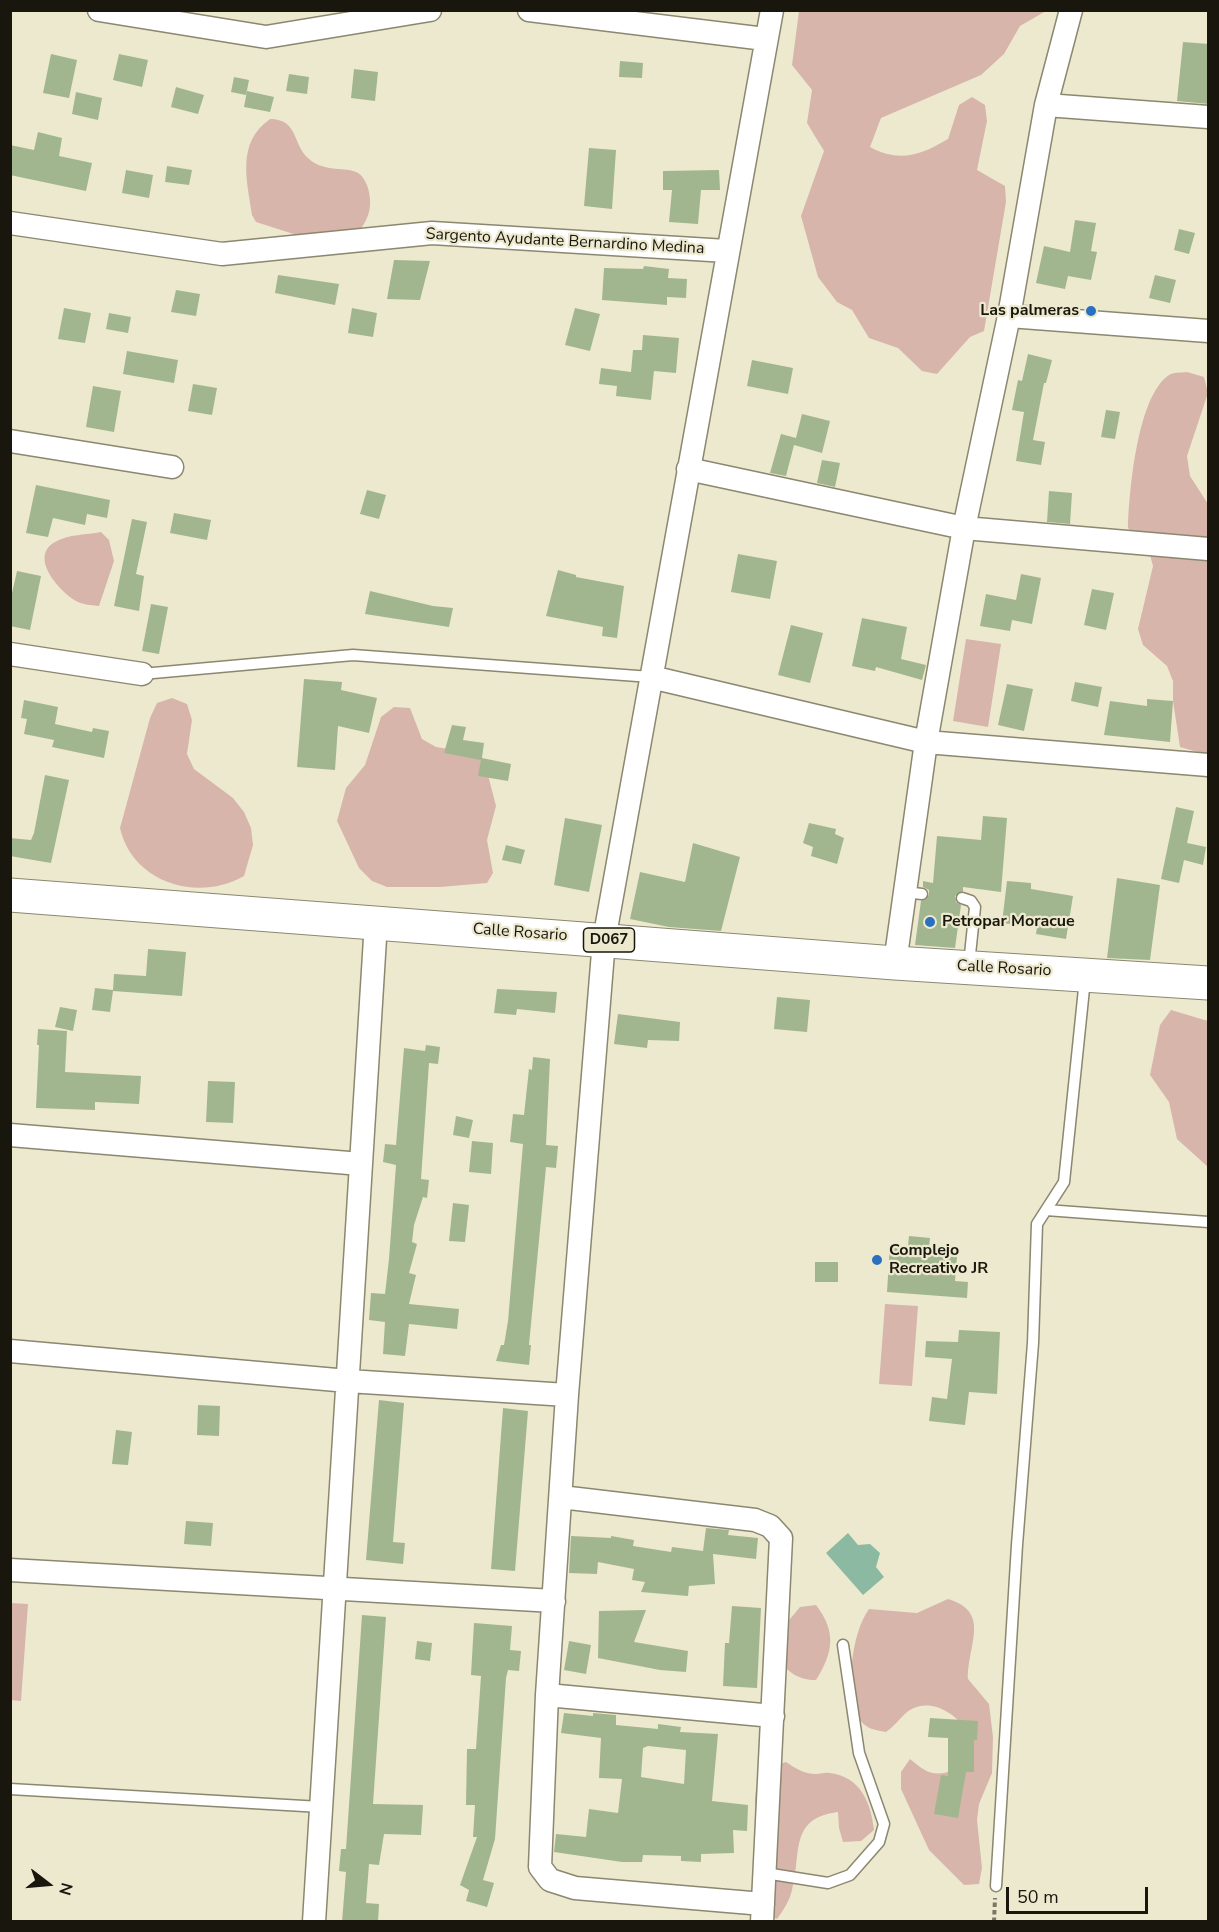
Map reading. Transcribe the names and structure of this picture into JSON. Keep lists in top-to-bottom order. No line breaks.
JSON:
{"streets":{"main road":["Calle Rosario","D067"],"street":["Sargento Ayudante Bernardino Medina"]},"places":["Las palmeras","Petropar Moracue","Complejo Recreativo JR"],"scale_bar":"50 m","north":"right"}
